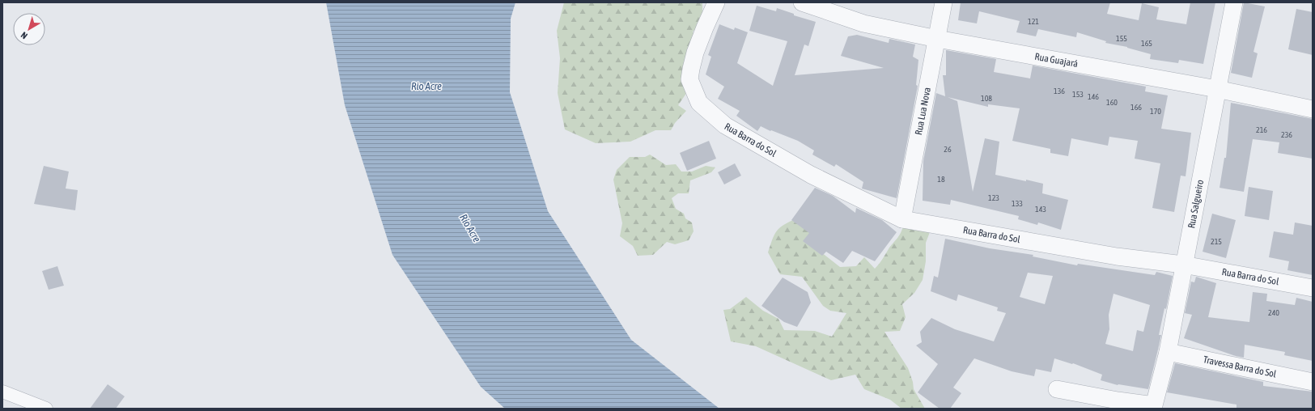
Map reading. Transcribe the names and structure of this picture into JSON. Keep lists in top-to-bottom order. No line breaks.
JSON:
{"streets":{"street":["Rua Guajará","Rua Lua Nova","Rua Barra do Sol","Rua Salgueiro","Travessa Barra do Sol"]},"crossings":[["Rua Guajará","Rua Lua Nova"],["Rua Guajará","Rua Salgueiro"],["Rua Lua Nova","Rua Barra do Sol"],["Rua Barra do Sol","Rua Salgueiro"],["Rua Salgueiro","Travessa Barra do Sol"]],"water":["Rio Acre","Río Acre"],"house_numbers":["121","155","165","136","153","146","108","160","166","170","216","236","26","18","123","133","143","215","240"],"north":"bottom left"}
